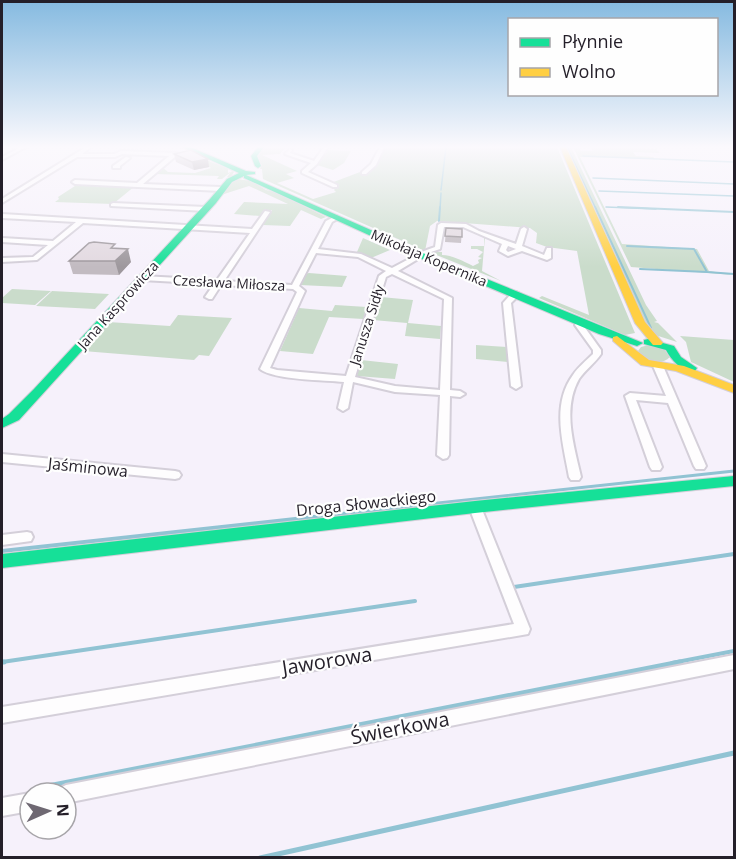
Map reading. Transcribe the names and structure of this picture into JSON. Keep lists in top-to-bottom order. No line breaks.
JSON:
{"streets":{"street":["Mikołaja Kopernika","Czesława Miłosza","Jana Kasprowicza","Janusza Sidły","Jaśminowa","Droga Słowackiego","Jaworowa","Świerkowa"]},"crossings":[["Mikołaja Kopernika","Janusza Sidły"],["Czesława Miłosza","Jana Kasprowicza"],["Czesława Miłosza","Janusza Sidły"],["Droga Słowackiego","Jaworowa"]],"legend":["Płynnie","Wolno"],"north":"right"}
